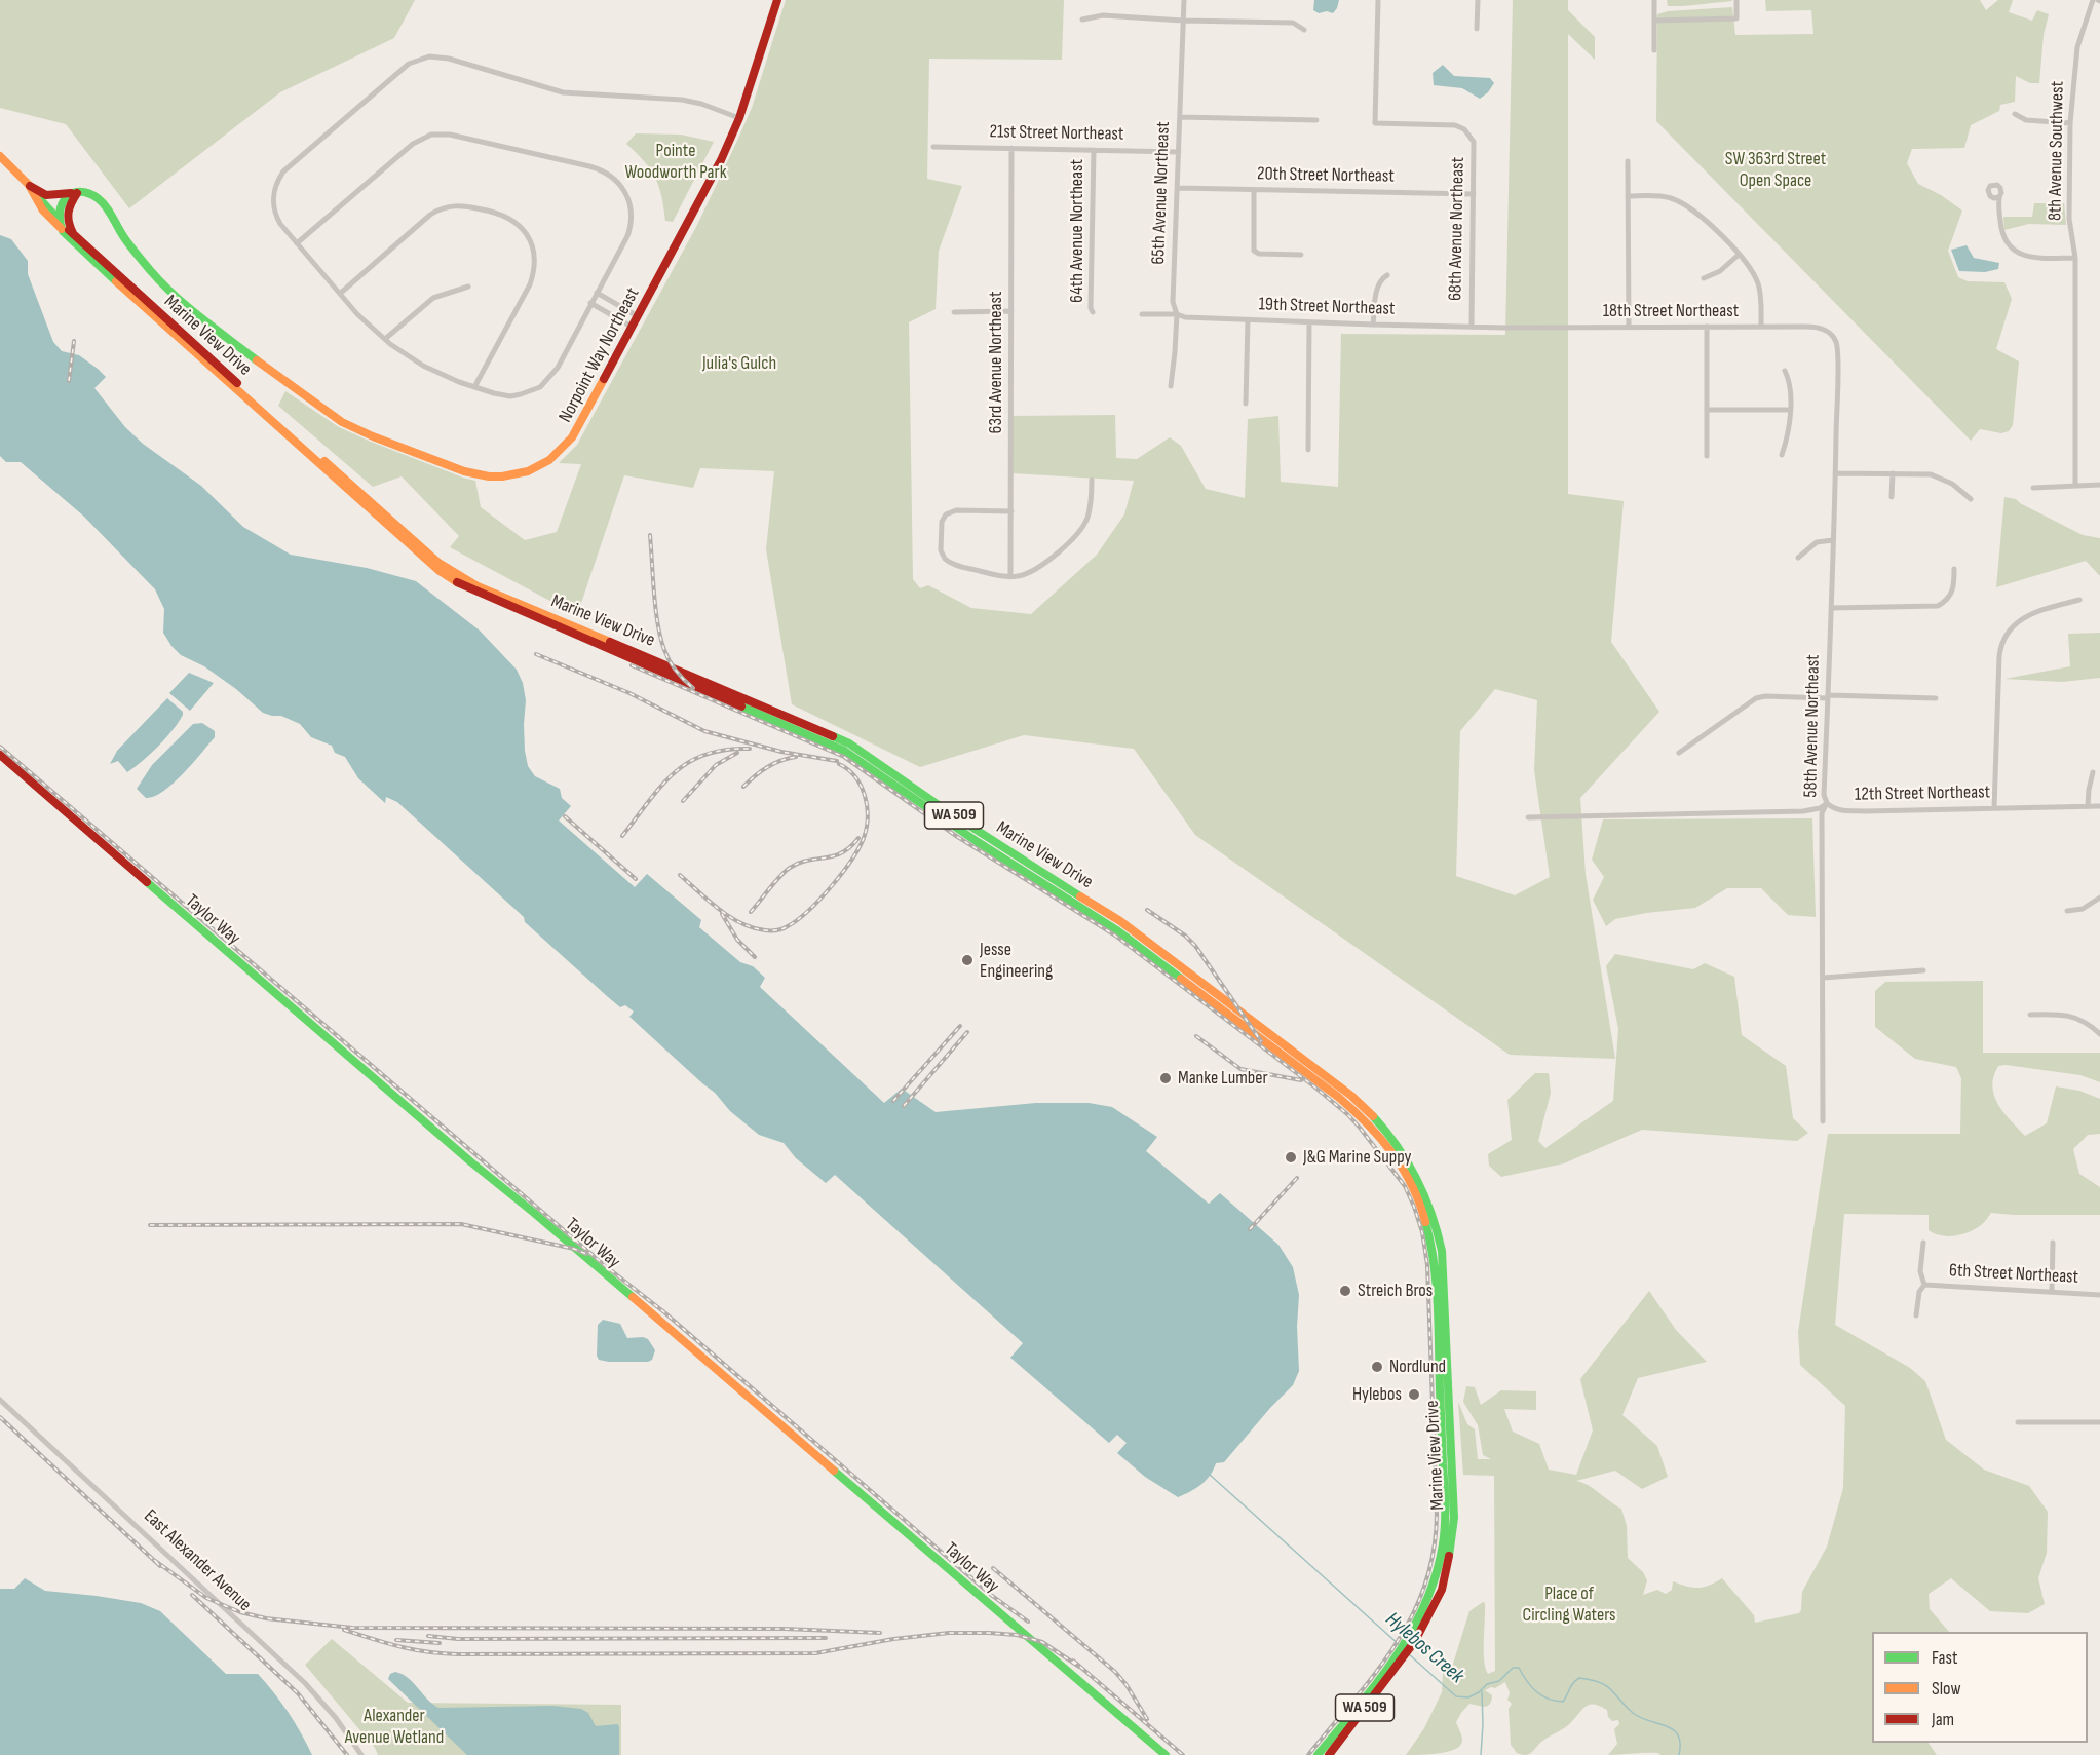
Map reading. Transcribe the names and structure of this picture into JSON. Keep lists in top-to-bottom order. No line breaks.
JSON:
{"streets":{"main road":["Marine View Drive","Norpoint Way Northeast","WA 509","Taylor Way"],"street":["21st Street Northeast","8th Avenue Southwest","20th Street Northeast","65th Avenue Northeast","68th Avenue Northeast","64th Avenue Northeast","19th Street Northeast","18th Street Northeast","63rd Avenue Northeast","58th Avenue Northeast","12th Street Northeast","6th Street Northeast","East Alexander Avenue"]},"crossings":[["21st Street Northeast","65th Avenue Northeast"],["21st Street Northeast","64th Avenue Northeast"],["21st Street Northeast","63rd Avenue Northeast"],["20th Street Northeast","65th Avenue Northeast"],["20th Street Northeast","68th Avenue Northeast"],["65th Avenue Northeast","19th Street Northeast"],["68th Avenue Northeast","19th Street Northeast"],["19th Street Northeast","18th Street Northeast"],["18th Street Northeast","58th Avenue Northeast"],["58th Avenue Northeast","12th Street Northeast"]],"water":["Hylebos Creek"],"parks":["Pointe Woodworth Park","SW 363rd Street Open Space","Julia's Gulch","Place of Circling Waters","Alexander Avenue Wetland"],"places":["Jesse Engineering","Manke Lumber","J&G Marine Suppy","Streich Bros","Nordlund","Hylebos"],"legend":["Fast","Slow","Jam"]}
